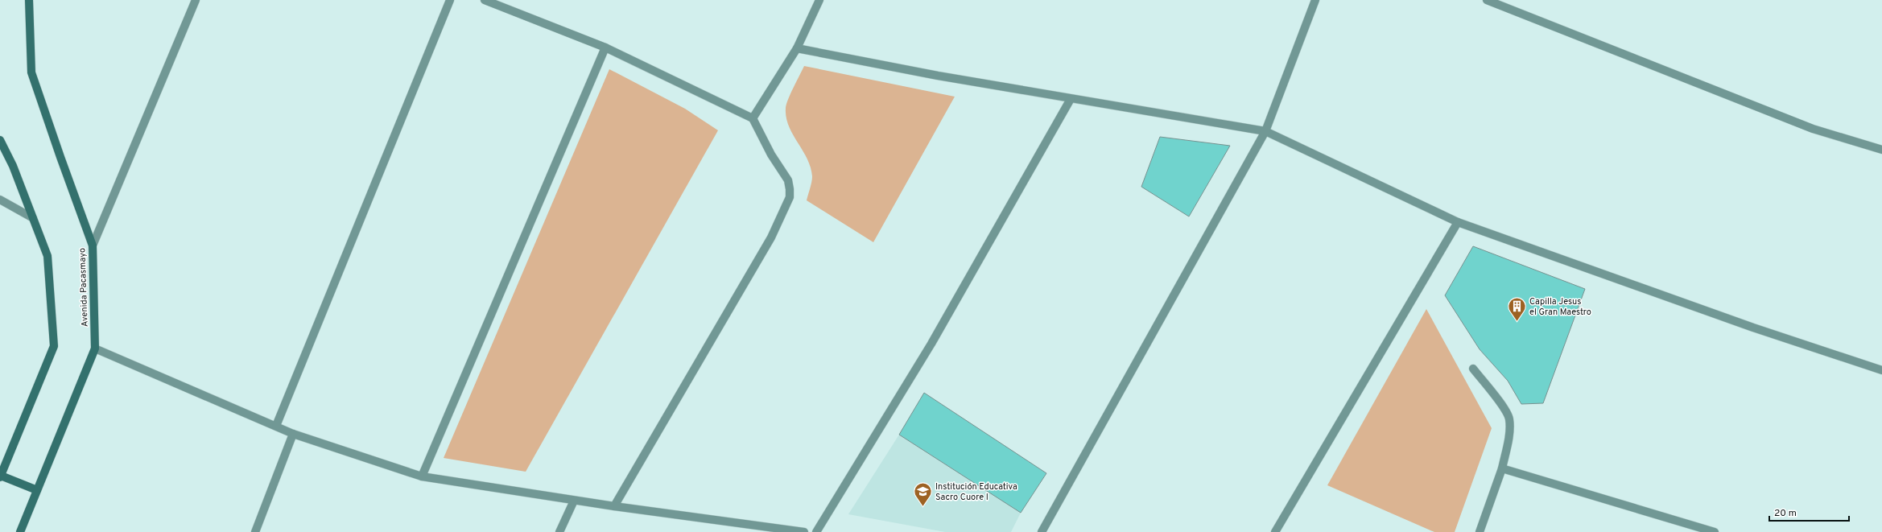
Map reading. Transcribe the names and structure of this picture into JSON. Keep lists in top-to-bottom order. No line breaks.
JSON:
{"streets":{"main road":["Avenida Pacasmayo"]},"places":{"building":["Capilla Jesus el Gran Maestro"],"school or university":["Institución Educativa Sacro Cuore I"]},"scale_bar":"20 m"}
